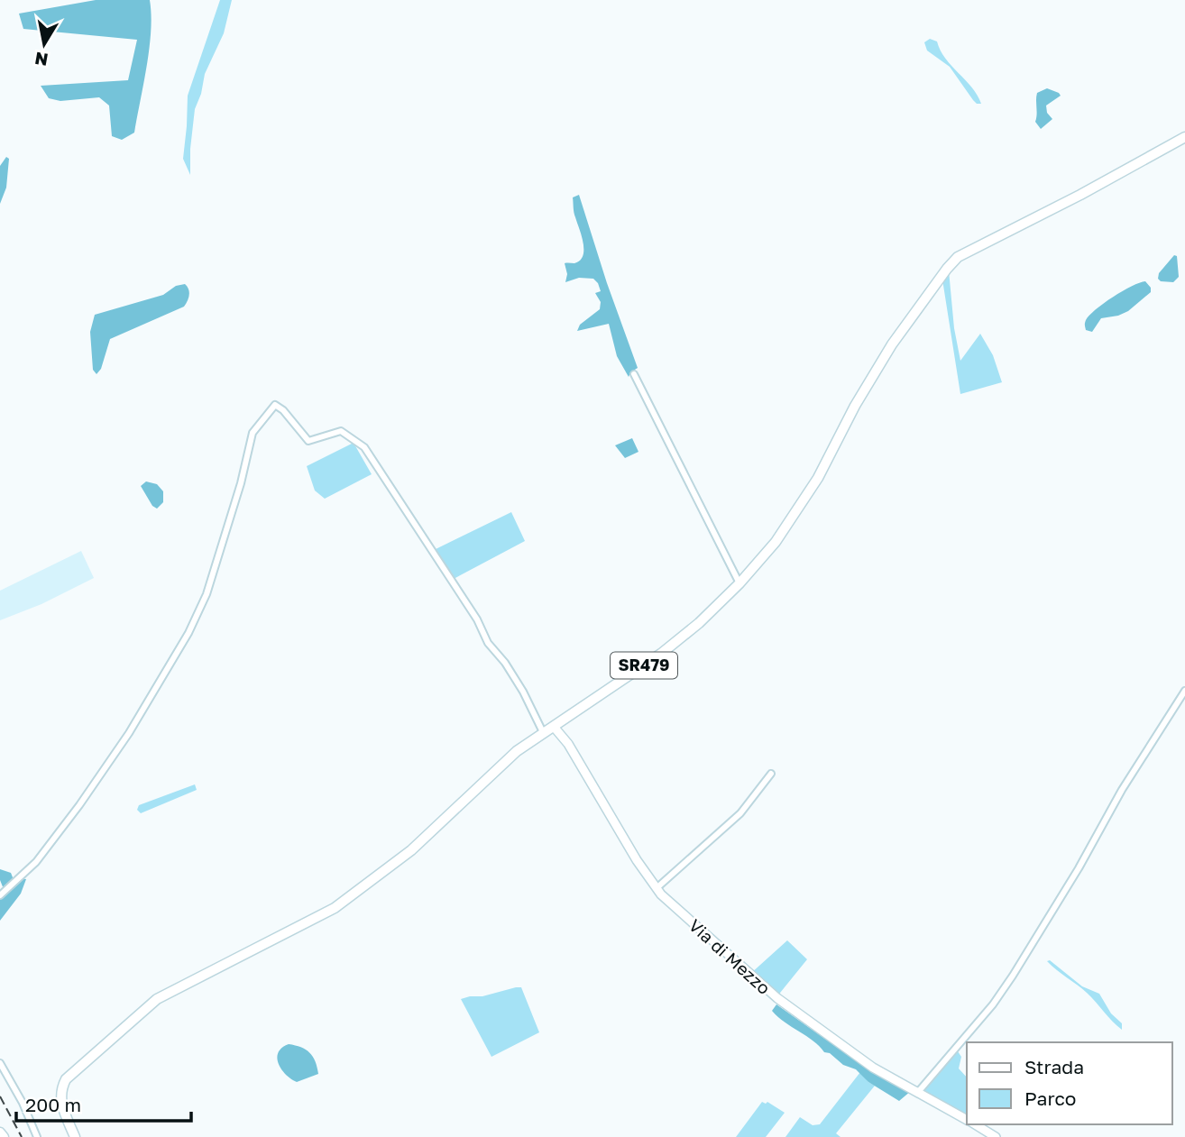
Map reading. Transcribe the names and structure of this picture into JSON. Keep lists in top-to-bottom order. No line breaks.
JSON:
{"streets":{"main road":["SR479","Via di Mezzo"]},"crossings":[["SR479","Via di Mezzo"]],"legend":["Strada","Parco"],"scale_bar":"200 m","north":"bottom"}
